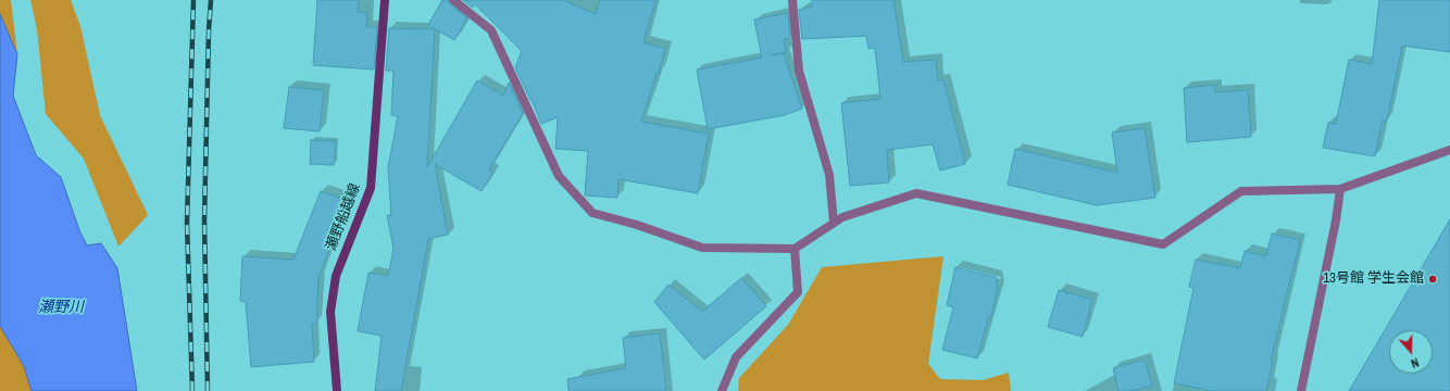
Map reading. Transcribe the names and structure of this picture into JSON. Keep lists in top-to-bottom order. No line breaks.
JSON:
{"streets":{"main road":["瀬野船越線"]},"water":["瀬野川"],"places":["13号館 学生会館"],"north":"bottom"}
